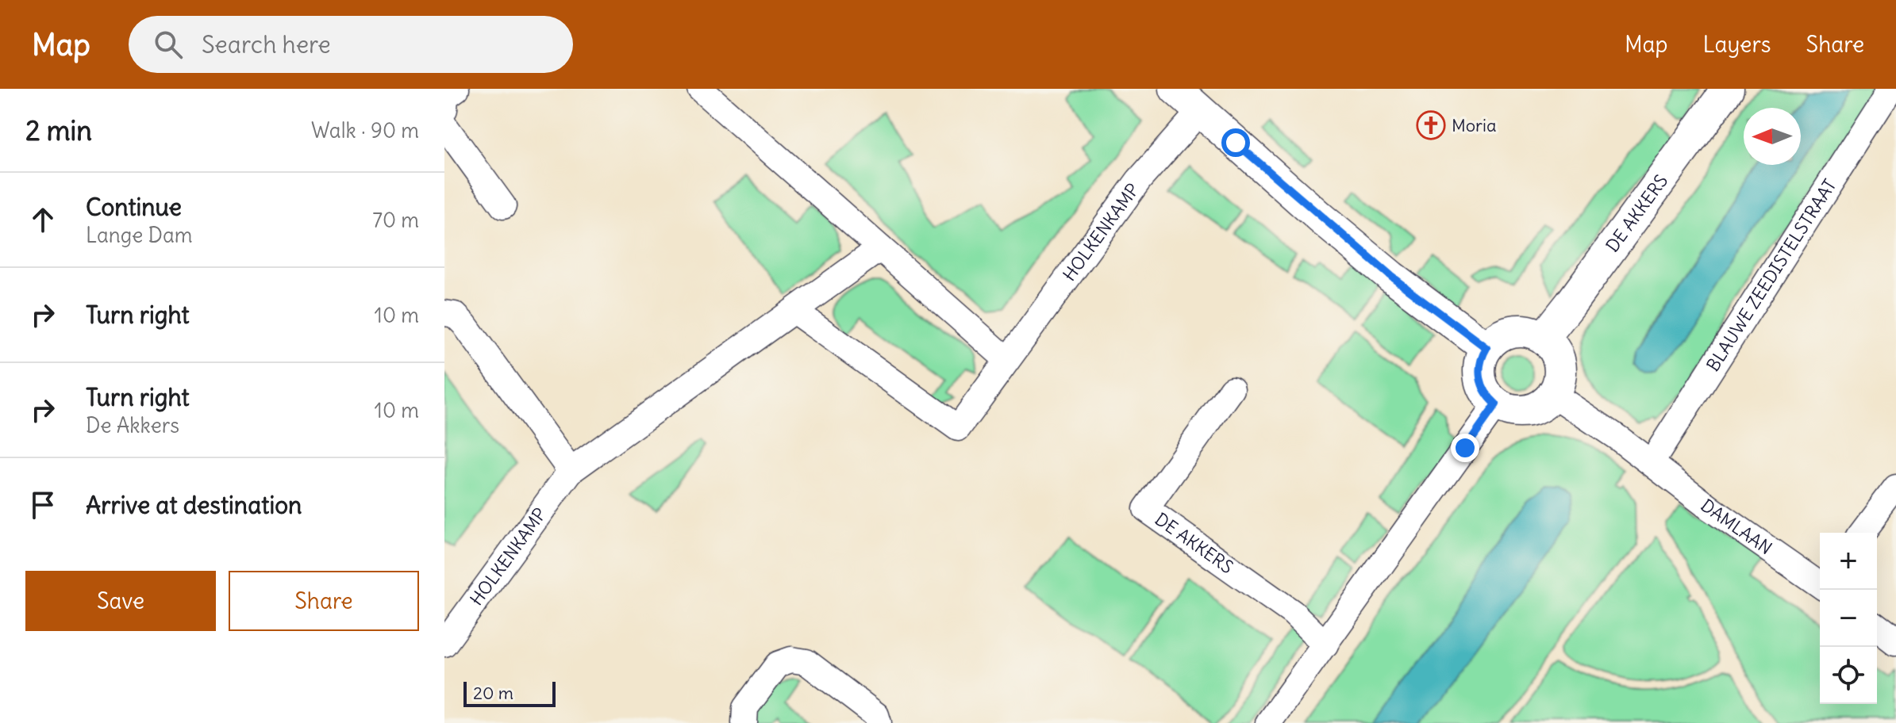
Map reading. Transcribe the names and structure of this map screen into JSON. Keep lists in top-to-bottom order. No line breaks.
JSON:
{"streets":{"street":["DE AKKERS","HOLKENKAMP","BLAUWE ZEEDISTELSTRAAT","DAMLAAN"]},"crossings":[["BLAUWE ZEEDISTELSTRAAT","DAMLAAN"]],"places":{"church":["Moria"]},"scale_bar":"20 m","north":"left","page":{"header":"Map","search":"Search here","nav":["Map","Layers","Share"],"heading":["2 min","Walk · 90 m"],"list":[["Continue","Lange Dam","70 m"],["Turn right","10 m"],["Turn right","De Akkers","10 m"],"Arrive at destination"],"map_buttons":["+","−"],"buttons":["Save","Share"],"scale":"20 m"}}
